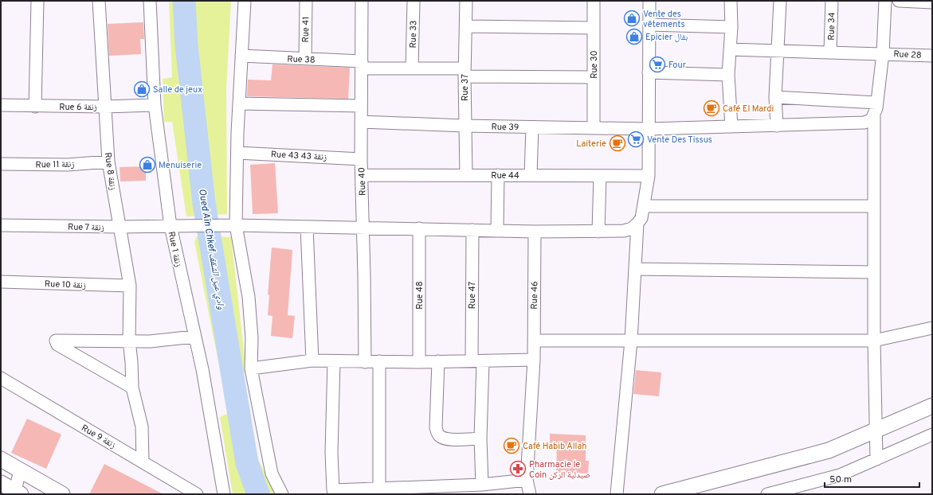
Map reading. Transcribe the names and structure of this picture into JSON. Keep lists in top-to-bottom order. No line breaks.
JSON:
{"streets":{"street":["Rue 34","Rue 41","Rue 33","Rue 28","Rue 38","Rue 30","Rue 37","Rue 6 زنقة","Rue 39","Rue 43 زنقة 43","Rue 11 زنقة","Rue 8 زنقة","Rue 44","Rue 40","Rue 7 زنقة","Rue 1 زنقة","Rue 10 زنقة","Rue 48","Rue 47","Rue 46","Rue 9 زنقة"]},"crossings":[["Rue 34","Rue 28"],["Rue 41","Rue 38"],["Rue 33","Rue 38"],["Rue 38","Rue 30"],["Rue 38","Rue 37"],["Rue 38","Rue 40"],["Rue 30","Rue 39"],["Rue 37","Rue 39"],["Rue 37","Rue 44"],["Rue 6 زنقة","Rue 8 زنقة"],["Rue 6 زنقة","Rue 1 زنقة"],["Rue 39","Rue 40"],["Rue 43 زنقة 43","Rue 40"],["Rue 11 زنقة","Rue 8 زنقة"],["Rue 8 زنقة","Rue 7 زنقة"],["Rue 8 زنقة","Rue 10 زنقة"],["Rue 8 زنقة","Rue 9 زنقة"],["Rue 44","Rue 40"],["Rue 40","Rue 7 زنقة"],["Rue 7 زنقة","Rue 1 زنقة"],["Rue 7 زنقة","Rue 48"],["Rue 7 زنقة","Rue 47"],["Rue 7 زنقة","Rue 46"]],"water":["Oued Aïn Chkef وادي عين الشقف"],"places":{"shop":["Vente des vêtements","Epicier بقال","Salle de jeux","Menuiserie"],"supermarket":["Four","Vente Des Tissus"],"cafe":["Café El Mardi","Laiterie","Café Habib Allah"],"pharmacy":["Pharmacie le Coin صيدلية الركن"]},"scale_bar":"50 m"}
